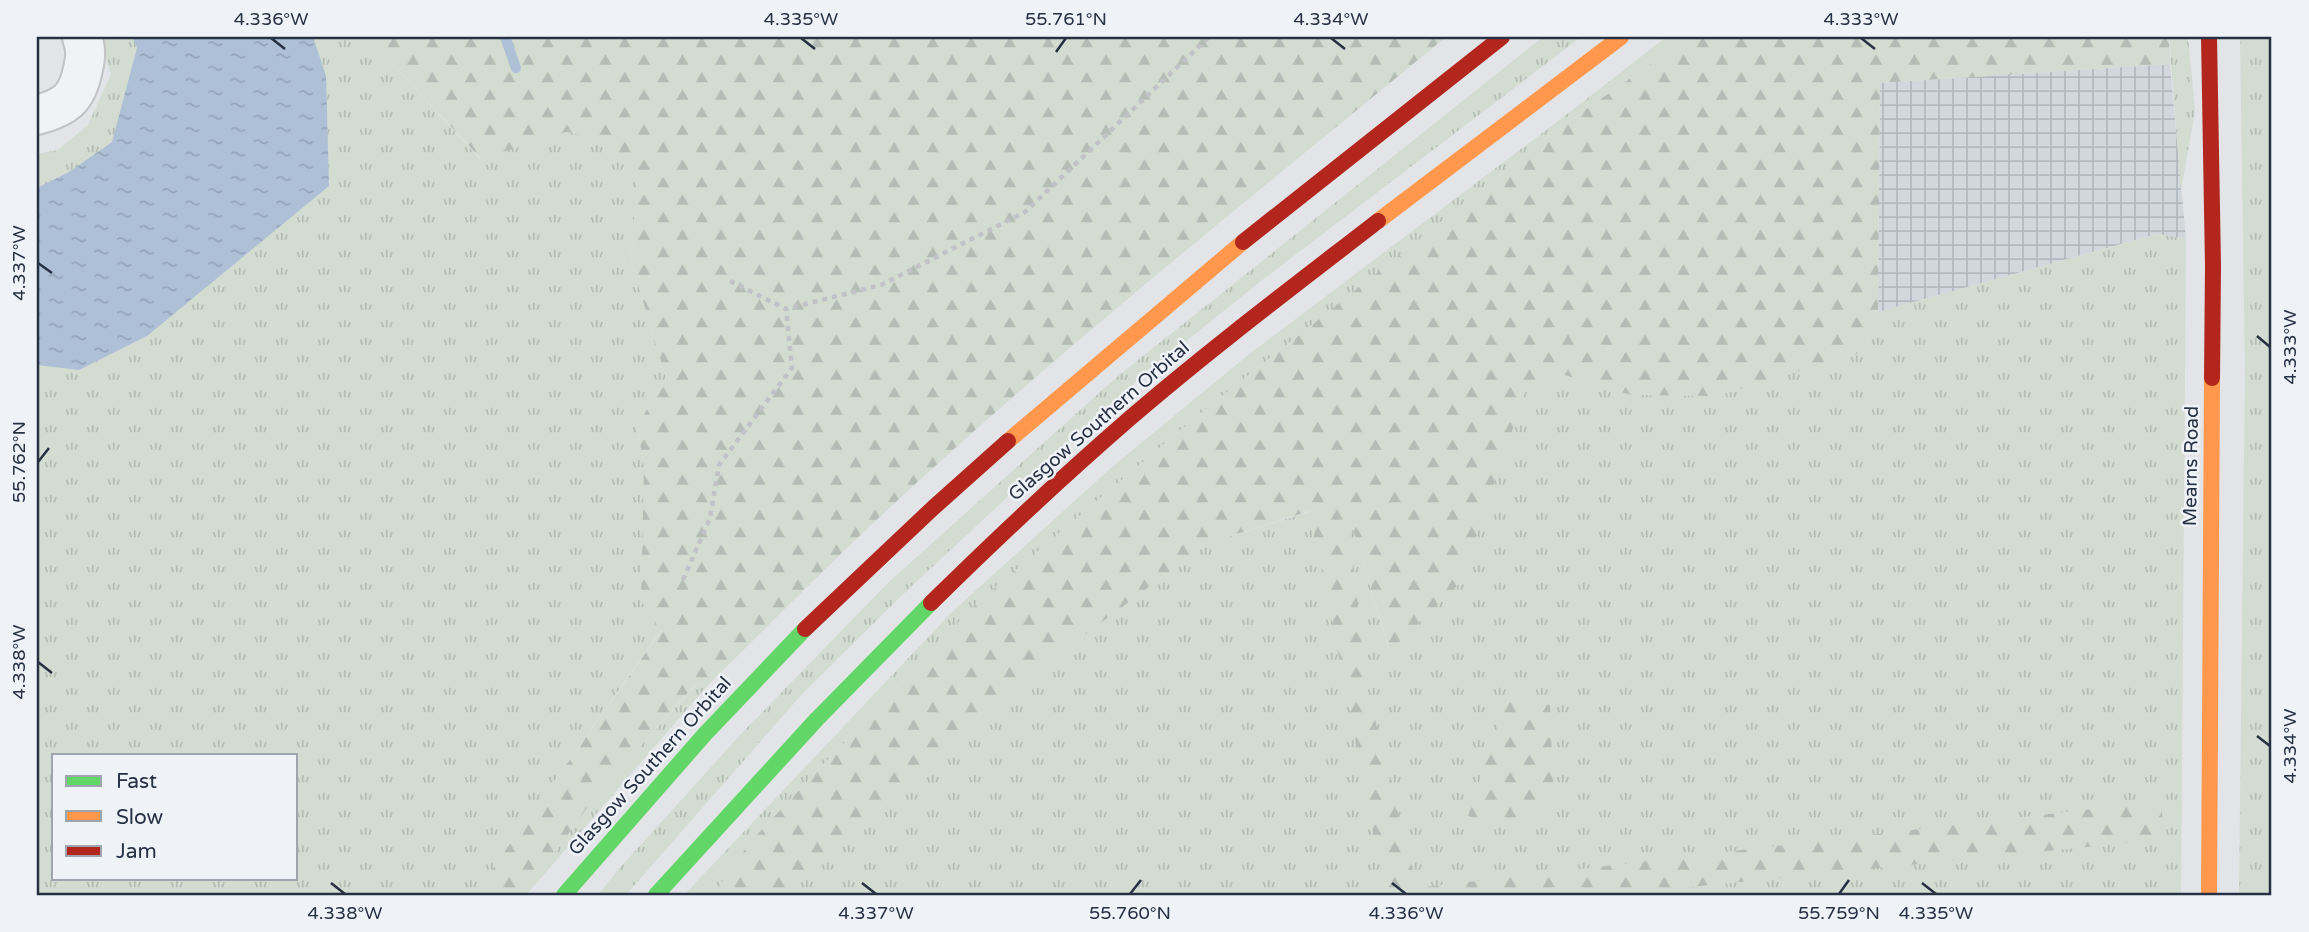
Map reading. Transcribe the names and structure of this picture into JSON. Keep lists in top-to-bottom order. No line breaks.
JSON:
{"streets":{"main road":["Glasgow Southern Orbital","Mearns Road"]},"legend":["Fast","Slow","Jam"],"coordinates":["4.336°W","4.335°W","55.761°N","4.334°W","4.333°W","4.337°W","55.762°N","4.338°W","55.760°N","55.759°N"]}
